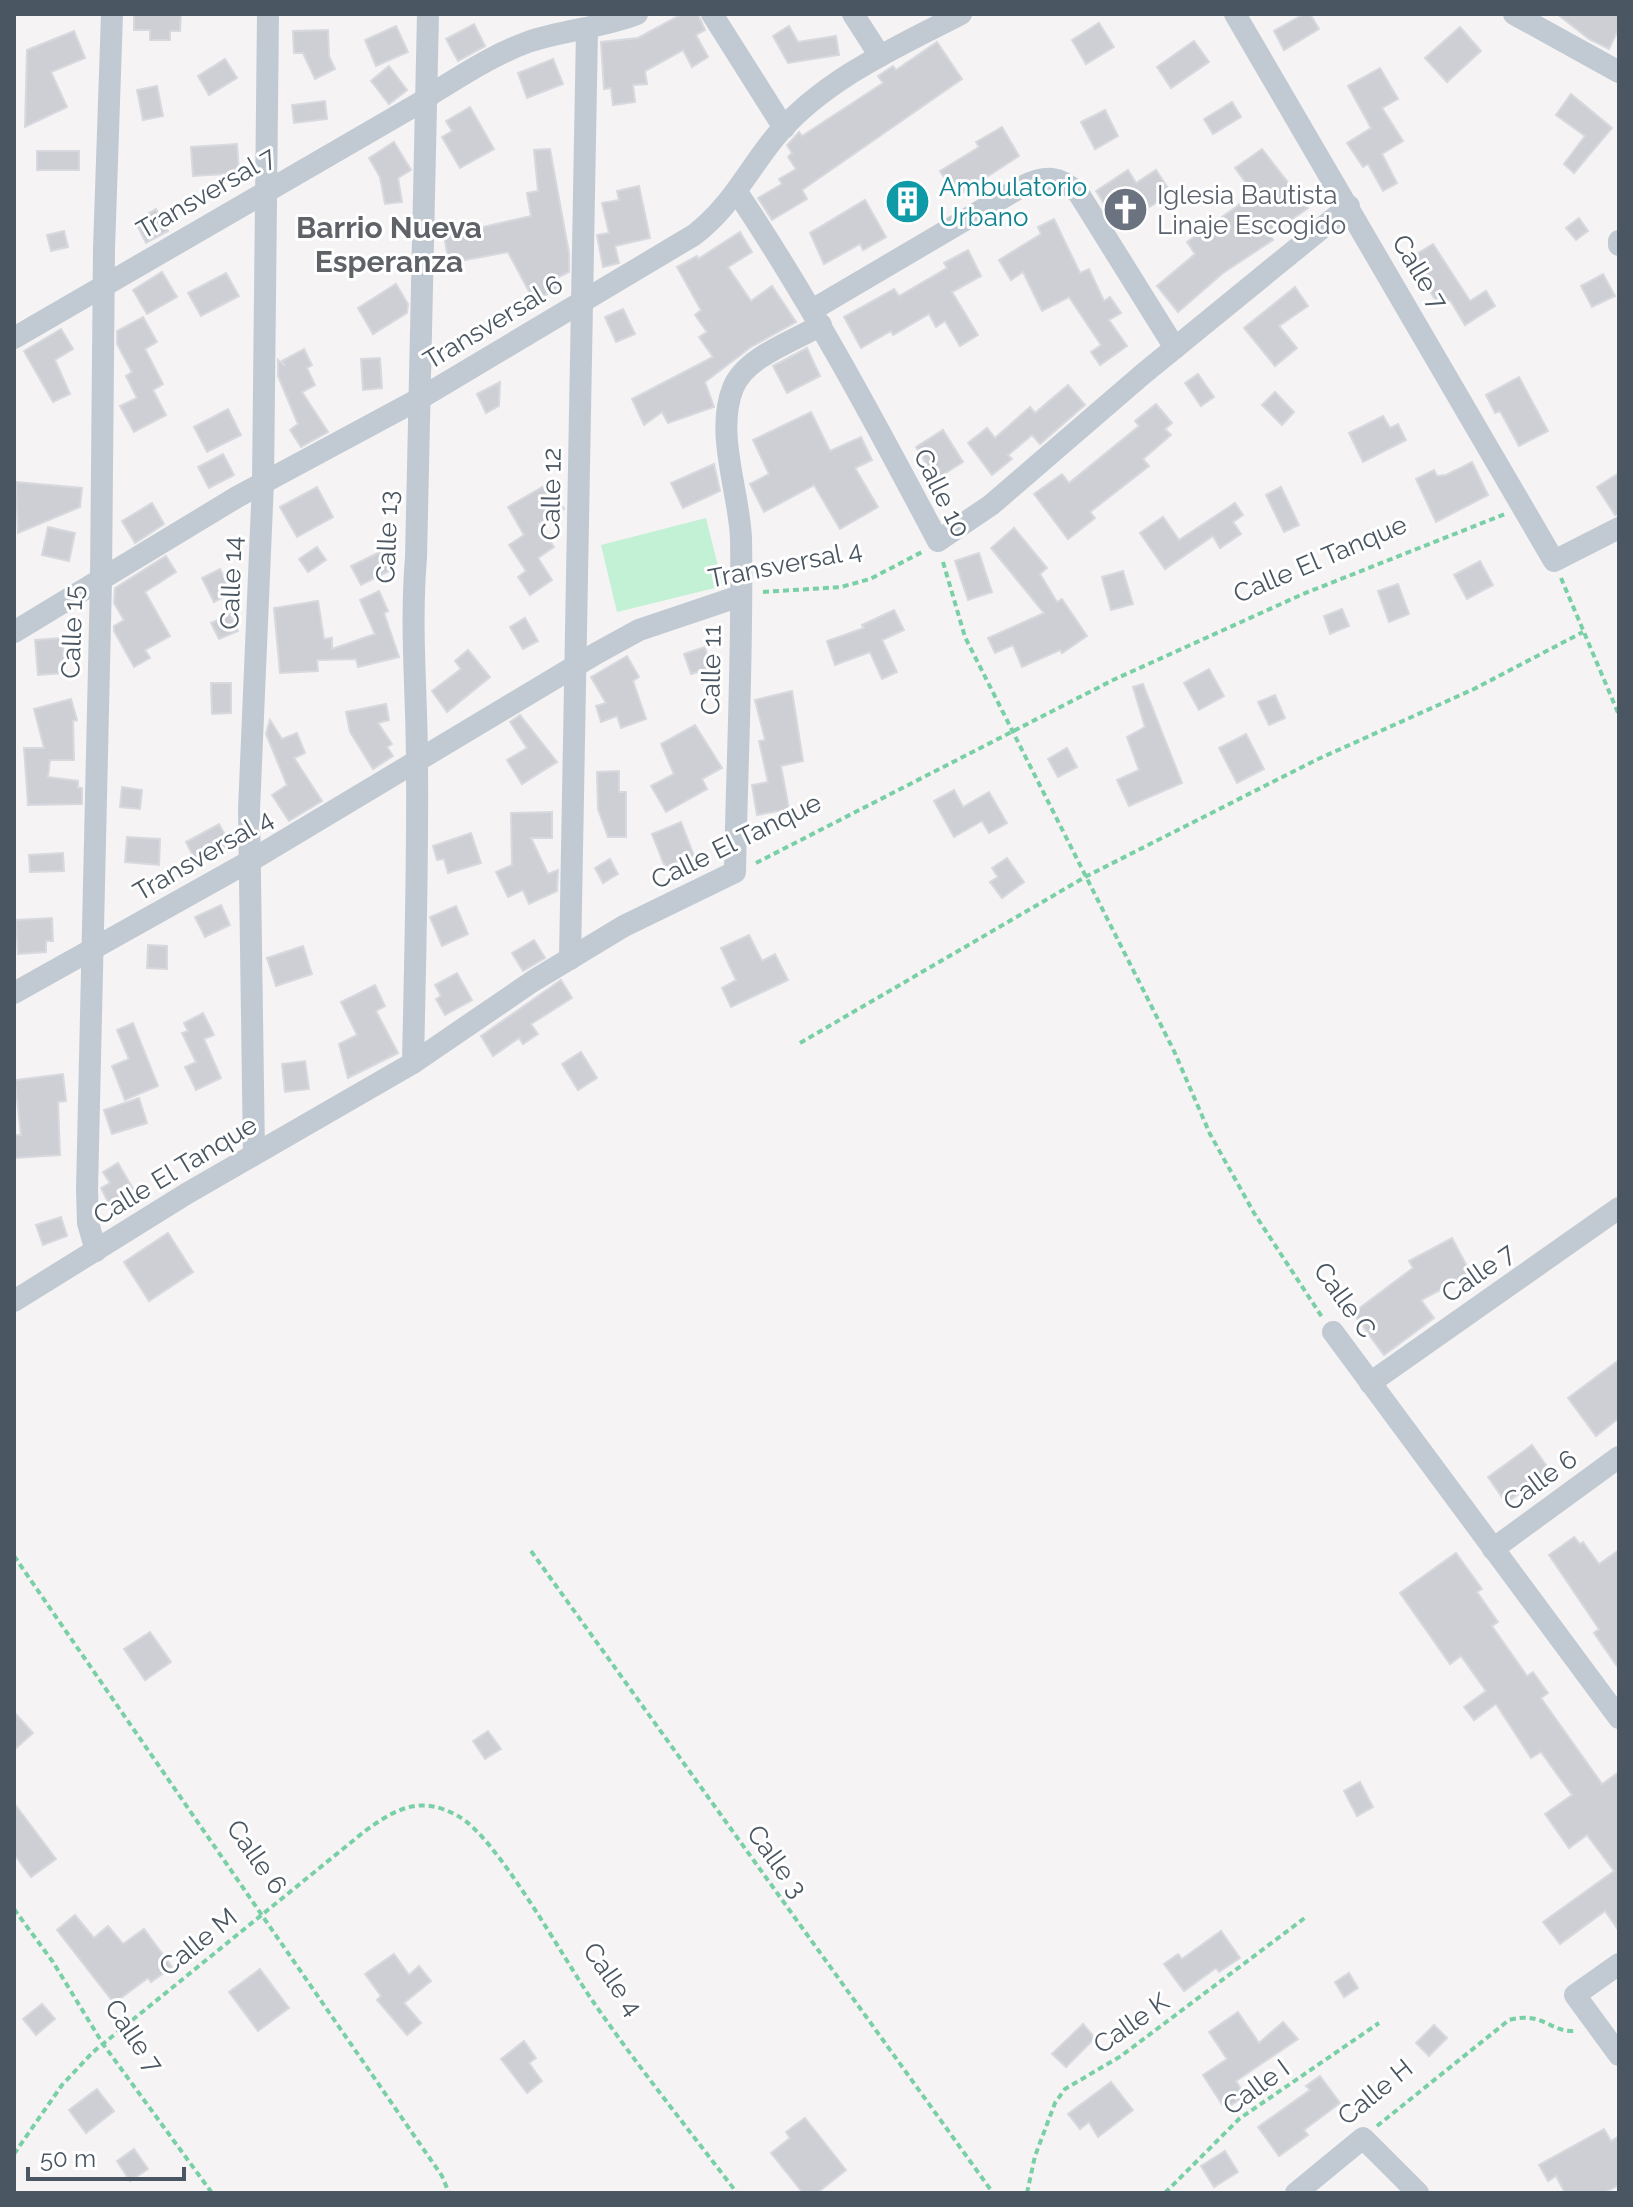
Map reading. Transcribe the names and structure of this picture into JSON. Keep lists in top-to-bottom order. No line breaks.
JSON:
{"streets":{"street":["Transversal 7","Calle 7","Transversal 6","Calle 10","Calle 12","Calle 13","Calle El Tanque","Transversal 4","Calle 14","Calle 15","Calle 11","Calle C","Calle 6","Calle H"],"path":["Calle 3","Calle M","Calle 4","Calle K","Calle I"]},"crossings":[["Transversal 7","Calle 12"],["Transversal 7","Calle 13"],["Transversal 7","Calle 14"],["Transversal 7","Calle 15"],["Calle 7","Calle El Tanque"],["Calle 7","Calle C"],["Calle 7","Calle M"],["Transversal 6","Calle 10"],["Transversal 6","Calle 12"],["Transversal 6","Calle 13"],["Transversal 6","Calle 14"],["Transversal 6","Calle 15"],["Calle 10","Calle El Tanque"],["Calle 10","Transversal 4"],["Calle 10","Calle 11"],["Calle 10","Calle C"],["Calle 12","Calle El Tanque"],["Calle 12","Transversal 4"],["Calle 13","Calle El Tanque"],["Calle 13","Transversal 4"],["Calle El Tanque","Calle 14"],["Calle El Tanque","Calle 15"],["Calle El Tanque","Calle 11"],["Transversal 4","Calle 14"],["Transversal 4","Calle 15"],["Transversal 4","Calle 11"],["Calle C","Calle 6"],["Calle 6","Calle M"],["Calle M","Calle 4"]],"districts":["Barrio Nueva Esperanza"],"places":{"building":["Ambulatorio Urbano"],"church":["Iglesia Bautista Linaje Escogido"]},"scale_bar":"50 m"}
